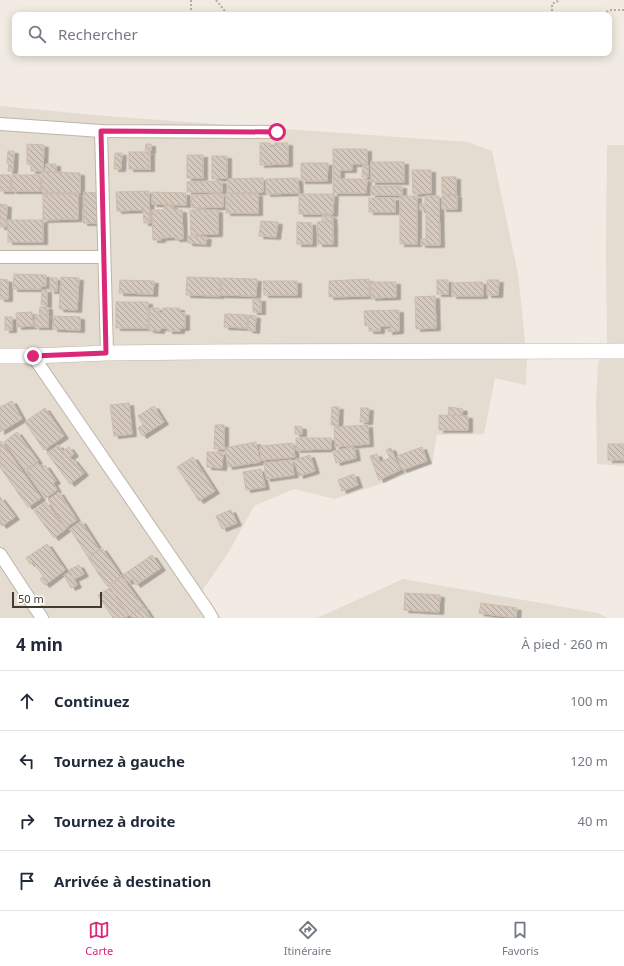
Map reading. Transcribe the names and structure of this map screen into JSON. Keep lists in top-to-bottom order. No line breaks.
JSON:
{"scale_bar":"50 m","page":{"search":"Rechercher","scale":"50 m","heading":["4 min","À pied · 260 m"],"list":[["Continuez","100 m"],["Tournez à gauche","120 m"],["Tournez à droite","40 m"],"Arrivée à destination"],"nav":["Carte","Itinéraire","Favoris"]}}
